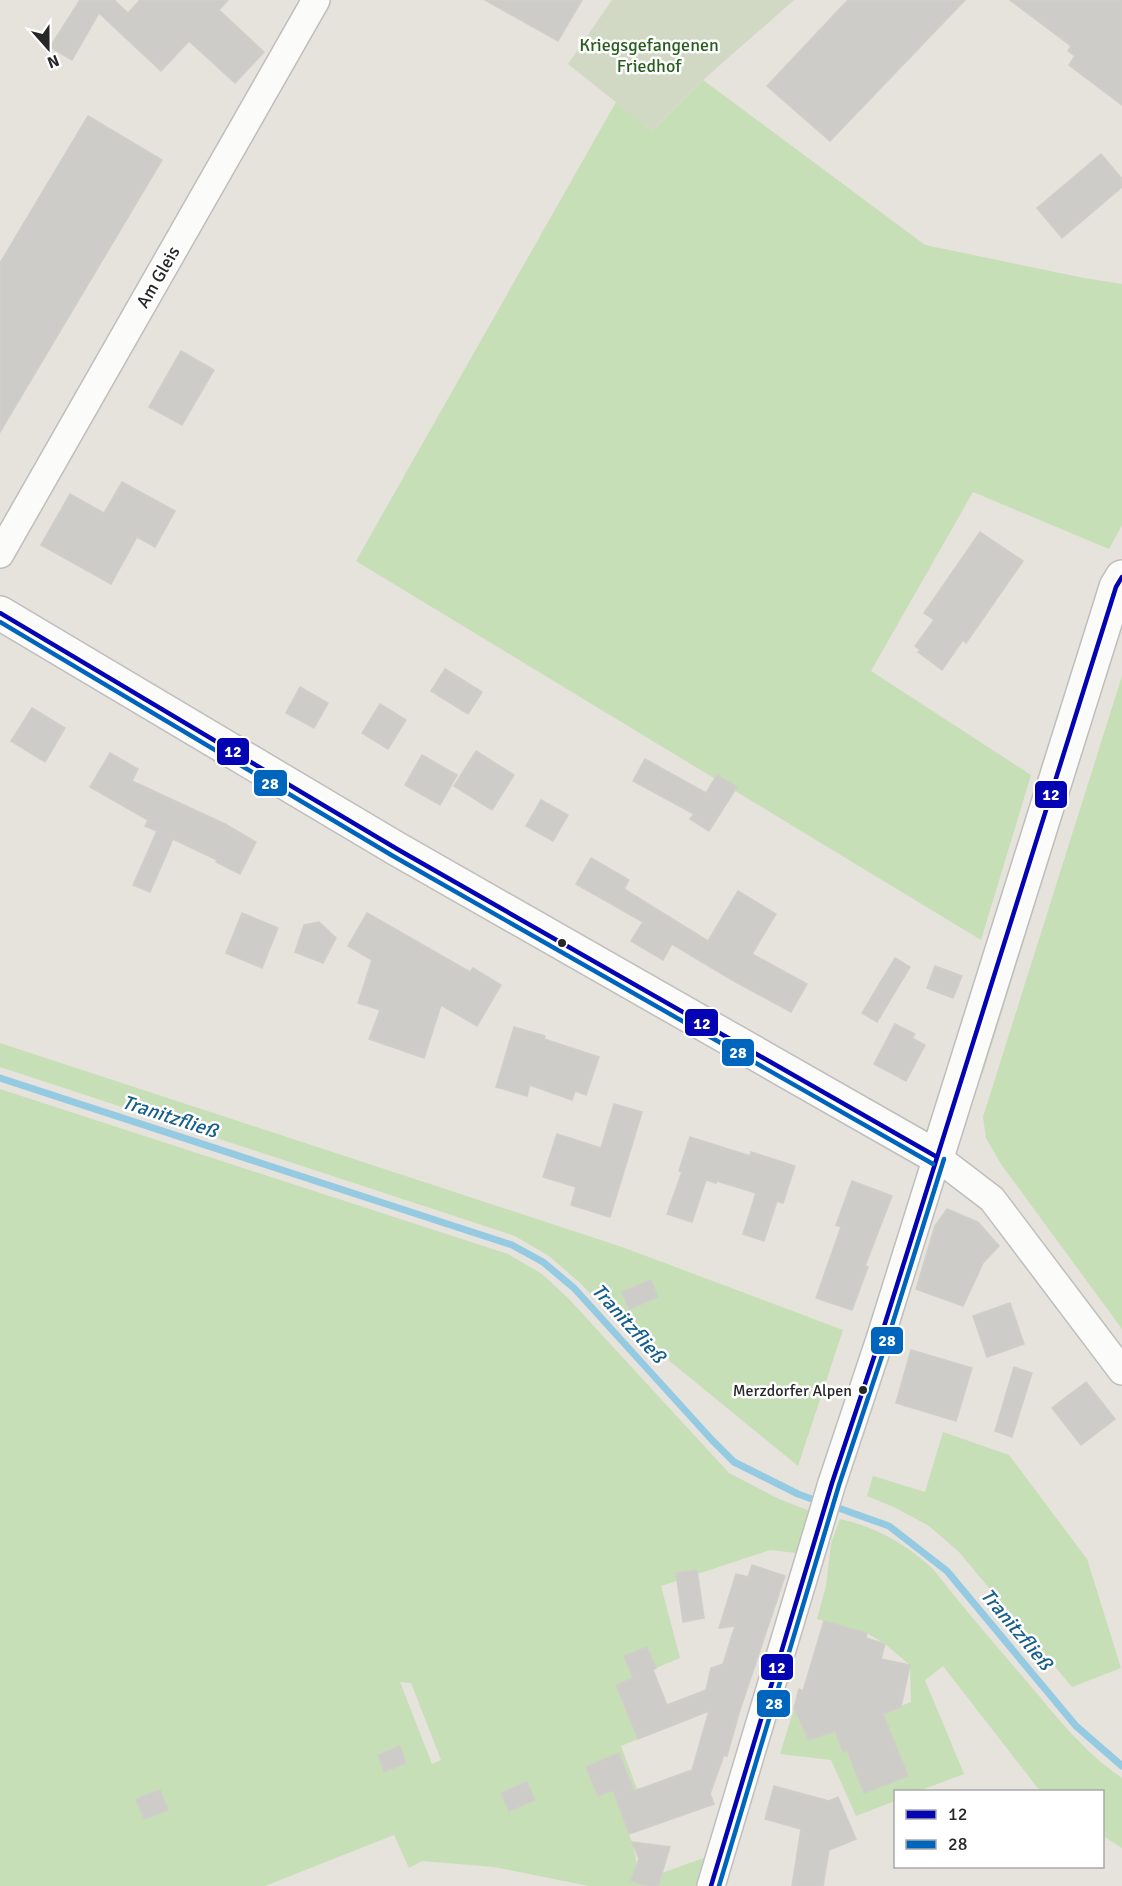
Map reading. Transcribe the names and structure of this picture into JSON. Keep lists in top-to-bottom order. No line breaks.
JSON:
{"streets":{"street":["Am Gleis"]},"water":["Tranitzfließ"],"parks":["Kriegsgefangenen Friedhof"],"places":["Merzdorfer Alpen"],"lines":["transit line 12","transit line 28"],"legend":["12","28"],"north":"bottom"}
